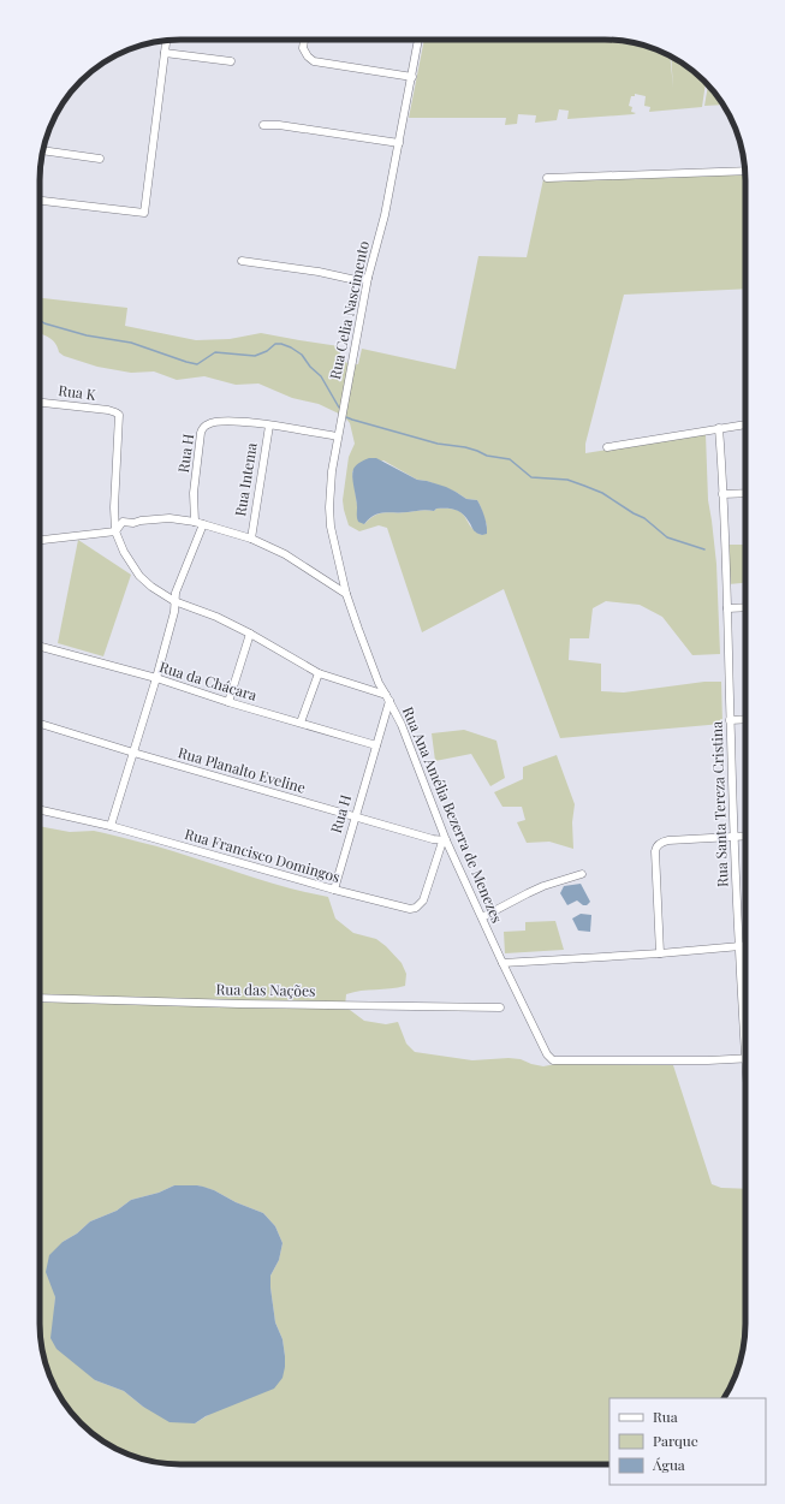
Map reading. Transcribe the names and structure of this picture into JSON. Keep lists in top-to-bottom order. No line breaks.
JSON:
{"streets":{"street":["Rua Celia Nascimento","Rua K","Rua H","Rua Intema","Rua da Chácara","Rua Planalto Eveline","Rua Santa Tereza Cristina","Rua Ana Amélia Bezerra de Menezes","Rua Francisco Domingos","Rua das Nações"]},"crossings":[["Rua Celia Nascimento","Rua H"],["Rua Celia Nascimento","Rua Ana Amélia Bezerra de Menezes"],["Rua K","Rua Ana Amélia Bezerra de Menezes"],["Rua H","Rua Intema"],["Rua H","Rua da Chácara"],["Rua H","Rua Planalto Eveline"],["Rua H","Rua Ana Amélia Bezerra de Menezes"],["Rua H","Rua Francisco Domingos"],["Rua Planalto Eveline","Rua Ana Amélia Bezerra de Menezes"],["Rua Planalto Eveline","Rua Francisco Domingos"],["Rua Santa Tereza Cristina","Rua Ana Amélia Bezerra de Menezes"],["Rua Ana Amélia Bezerra de Menezes","Rua Francisco Domingos"]],"legend":["Rua","Parque","Água"]}
